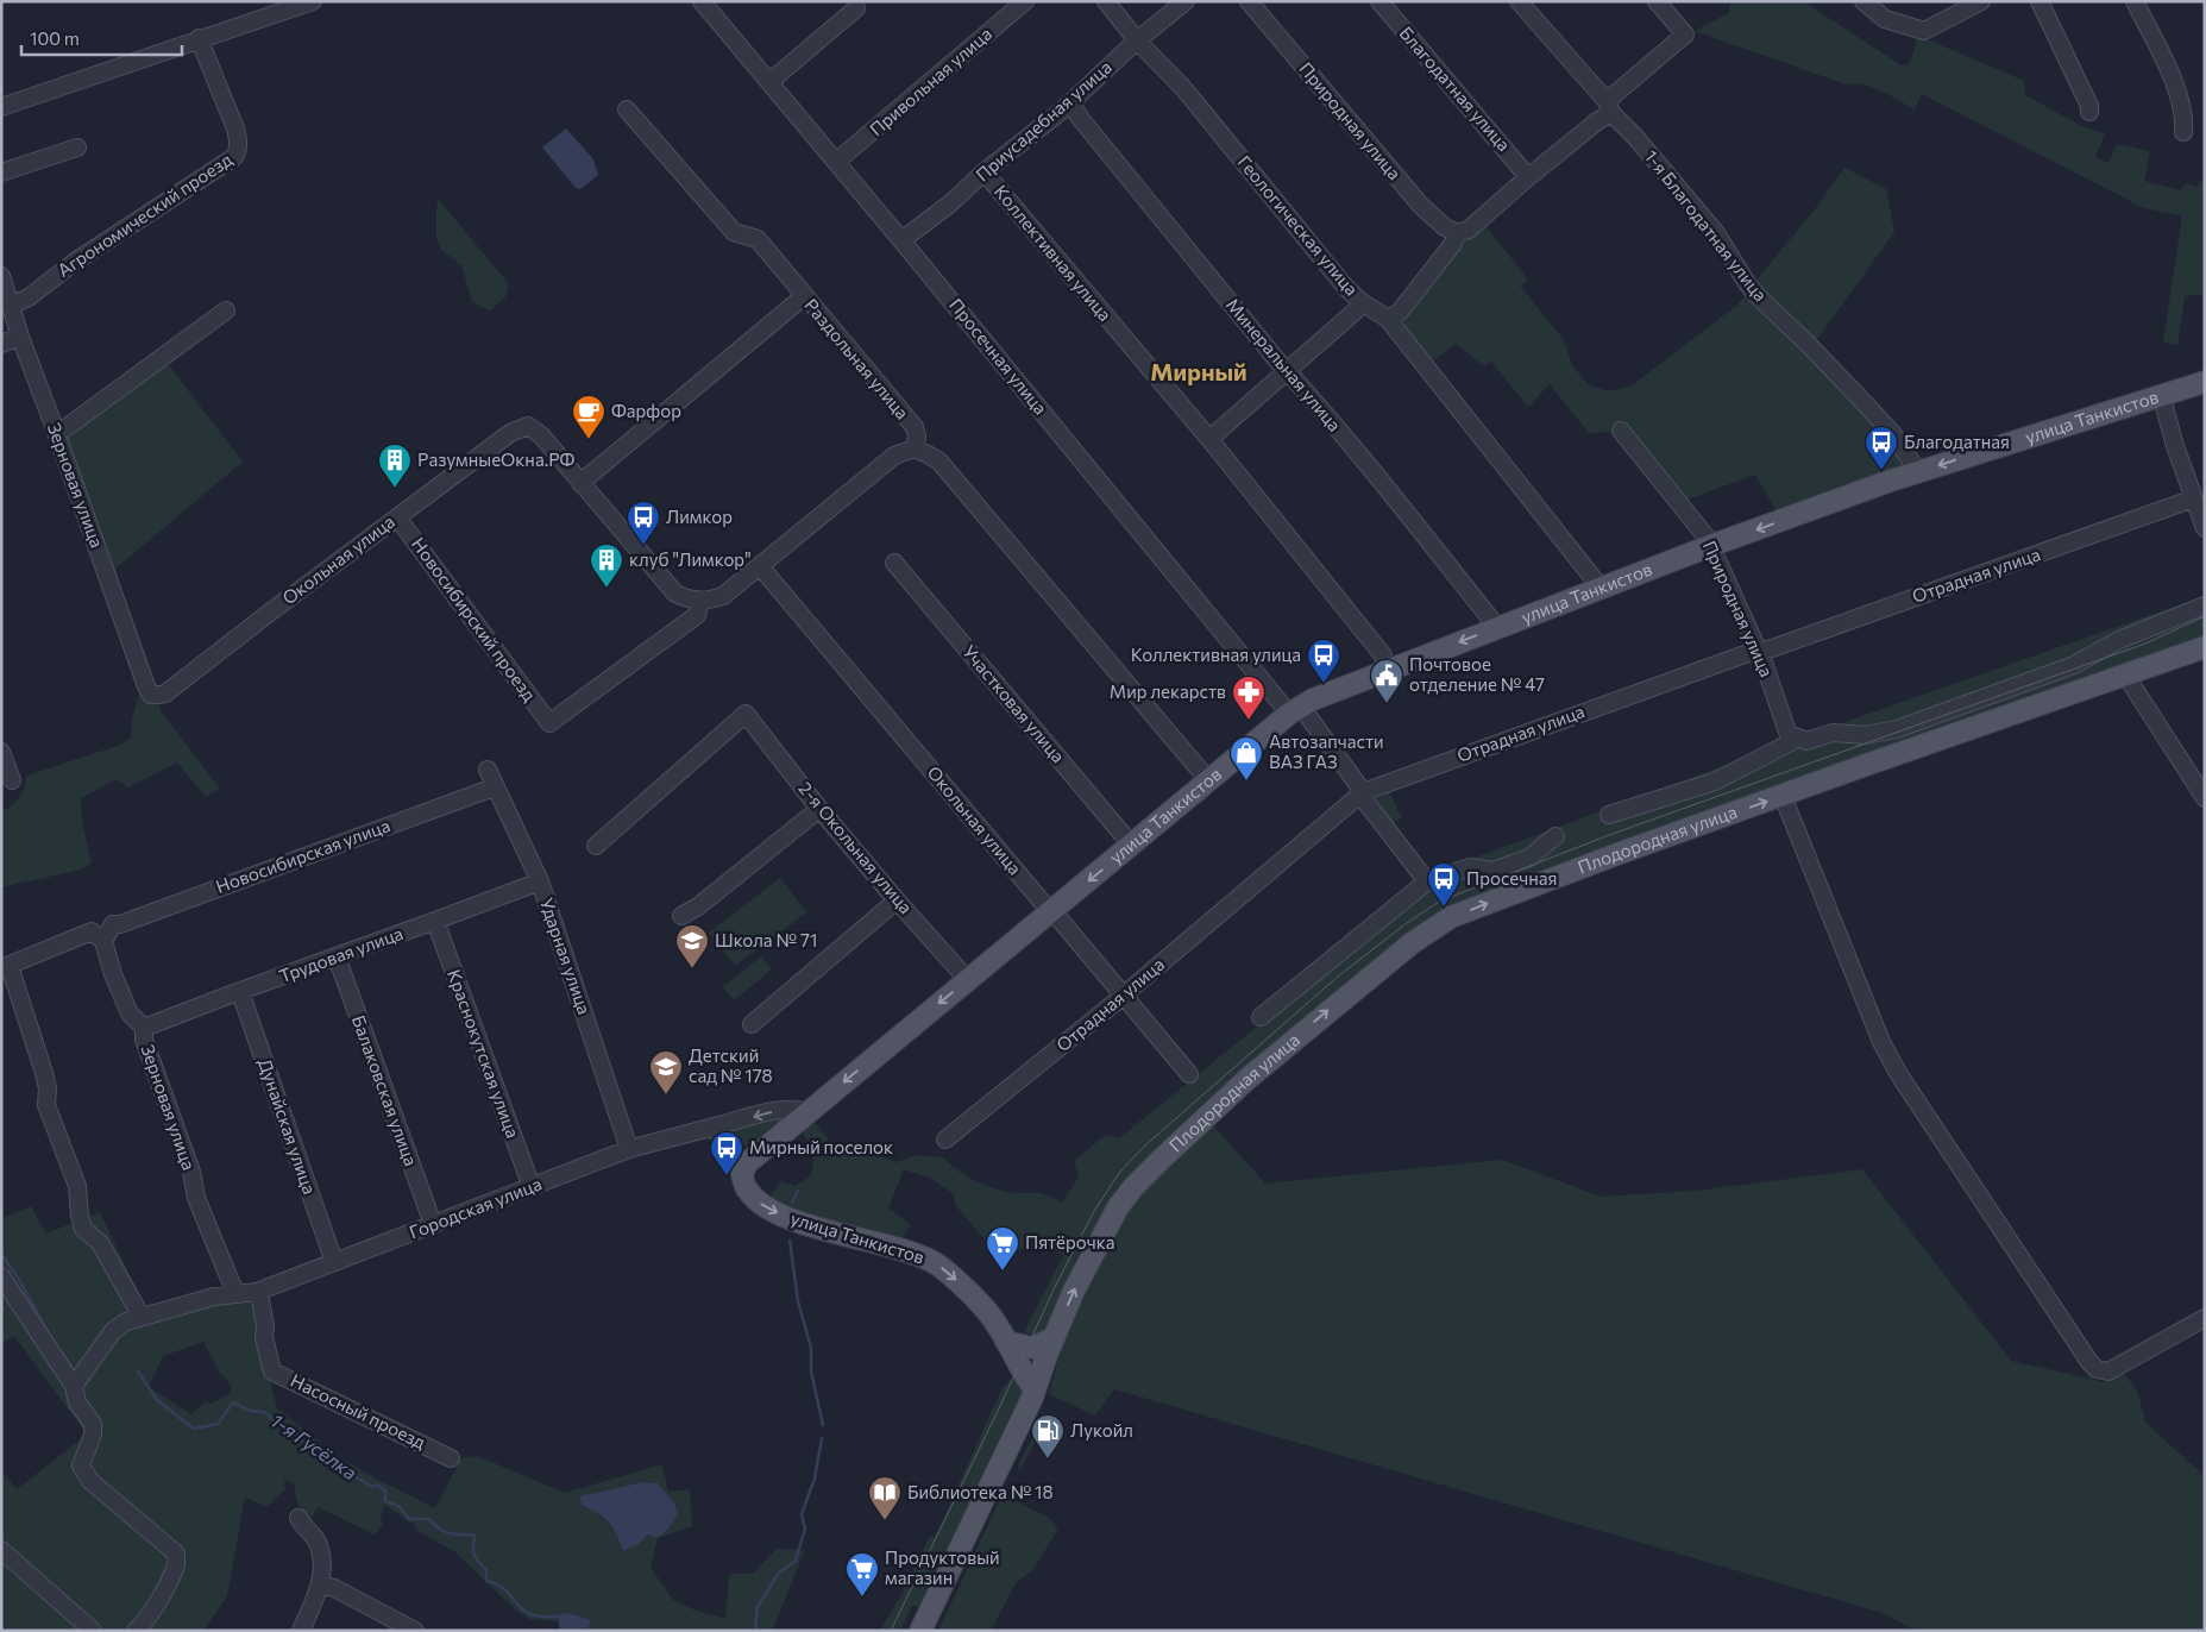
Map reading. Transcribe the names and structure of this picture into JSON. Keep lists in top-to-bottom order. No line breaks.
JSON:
{"streets":{"main road":["улица Танкистов","Плодородная улица"],"street":["Привольная улица","Благодатная улица","Приусадебная улица","Природная улица","Агрономический проезд","Геологическая улица","1-я Благодатная улица","Коллективная улица","Просечная улица","Раздольная улица","Минеральная улица","Зерновая улица","Окольная улица","Отрадная улица","Новосибирский проезд","Участковая улица","2-я Окольная улица","Новосибирская улица","Трудовая улица","Ударная улица","Краснокутская улица","Балаковская улица","Дунайская улица","Городская улица","Насосный проезд"]},"crossings":[["Привольная улица","Просечная улица"],["Приусадебная улица","Геологическая улица"],["Приусадебная улица","Коллективная улица"],["Приусадебная улица","Просечная улица"],["Приусадебная улица","Минеральная улица"],["Природная улица","улица Танкистов"],["Природная улица","Отрадная улица"],["Агрономический проезд","Зерновая улица"],["Геологическая улица","улица Танкистов"],["1-я Благодатная улица","улица Танкистов"],["Коллективная улица","улица Танкистов"],["Просечная улица","улица Танкистов"],["Просечная улица","Отрадная улица"],["Минеральная улица","улица Танкистов"],["улица Танкистов","Окольная улица"],["улица Танкистов","Участковая улица"],["улица Танкистов","Плодородная улица"],["улица Танкистов","2-я Окольная улица"],["улица Танкистов","Городская улица"],["Зерновая улица","Окольная улица"],["Зерновая улица","Новосибирская улица"],["Зерновая улица","Трудовая улица"],["Зерновая улица","Городская улица"],["Окольная улица","Отрадная улица"],["Окольная улица","Новосибирский проезд"],["Новосибирская улица","Ударная улица"],["Трудовая улица","Ударная улица"],["Трудовая улица","Краснокутская улица"],["Трудовая улица","Балаковская улица"],["Трудовая улица","Дунайская улица"],["Ударная улица","Городская улица"],["Краснокутская улица","Городская улица"],["Балаковская улица","Городская улица"],["Дунайская улица","Городская улица"],["Городская улица","Насосный проезд"]],"one_way":["Плодородная улица"],"districts":["Мирный"],"water":["1-я Гусёлка"],"places":{"cafe":["Фарфор"],"bus stop":["Благодатная","Лимкор","Коллективная улица","Просечная","Мирный поселок"],"building":["РазумныеОкна.РФ","клуб \"Лимкор\""],"public building":["Почтовое отделение № 47"],"pharmacy":["Мир лекарств"],"shop":["Автозапчасти ВАЗ ГАЗ"],"school or university":["Школа № 71","Детский сад № 178"],"supermarket":["Пятёрочка","Продуктовый магазин"],"fuel station":["Лукойл"],"library":["Библиотека № 18"]},"scale_bar":"100 m"}
